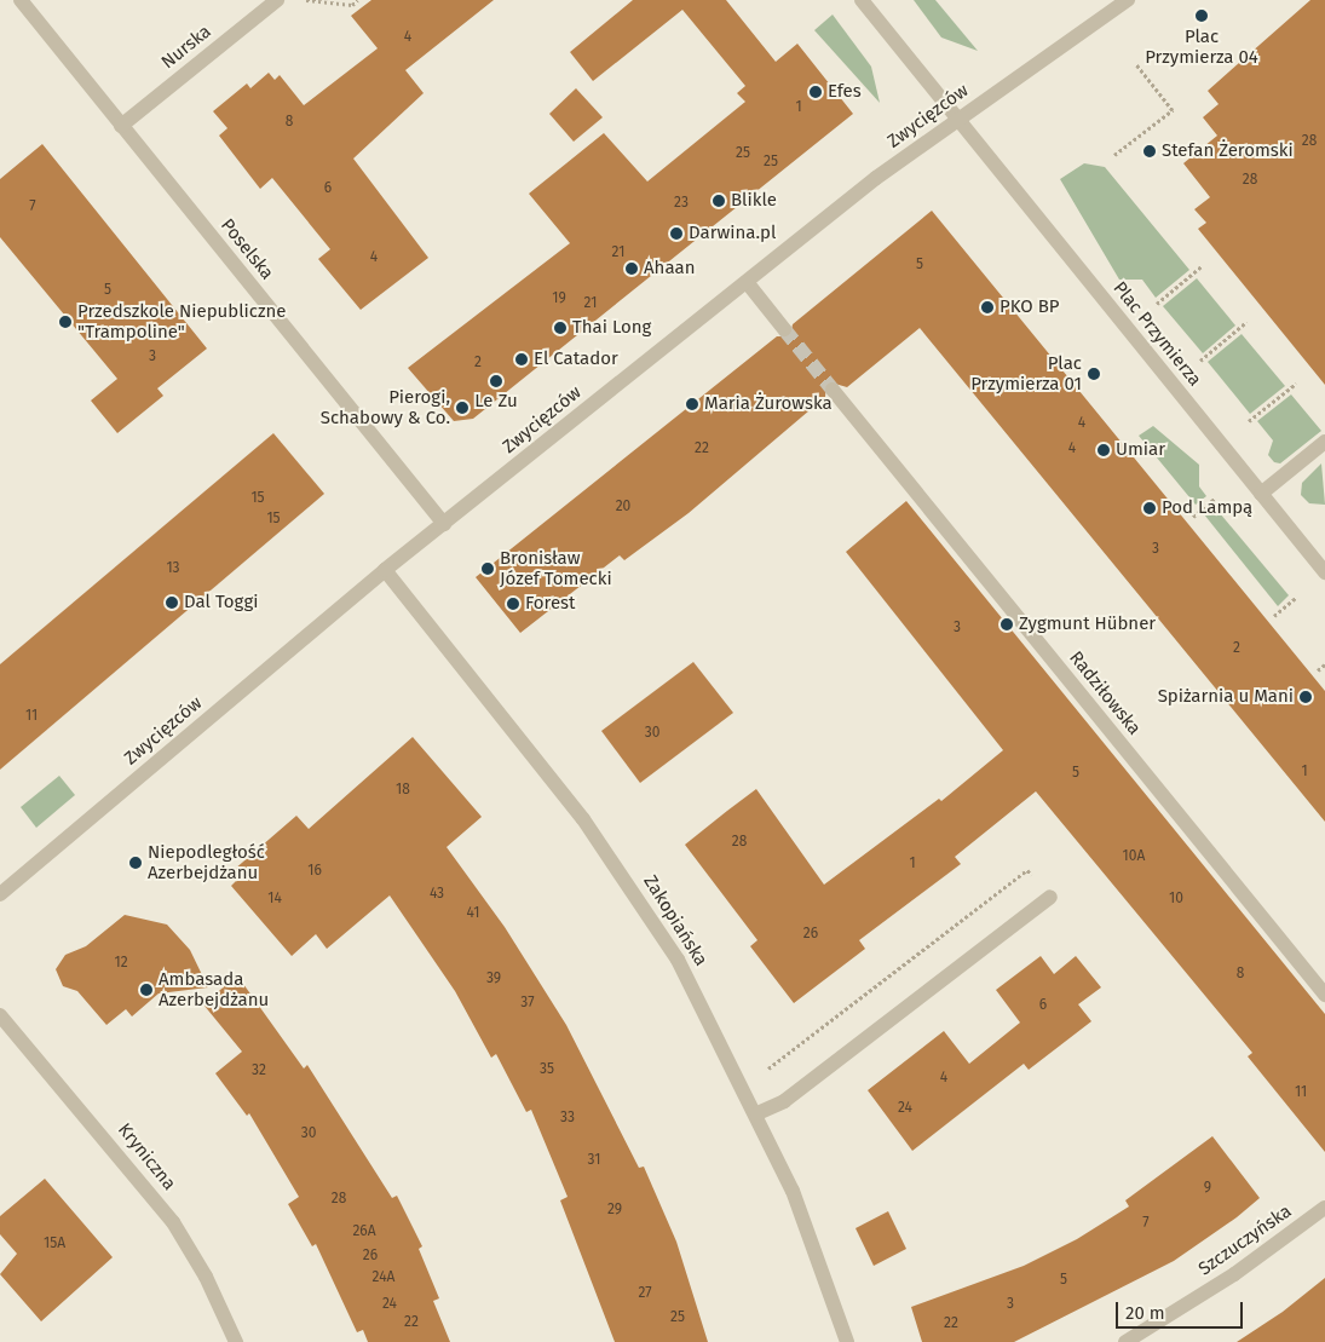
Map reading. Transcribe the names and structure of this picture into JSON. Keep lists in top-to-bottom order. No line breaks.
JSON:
{"streets":{"street":["Nurska","Zwycięzców","Poselska","Plac Przymierza","Radziłowska","Zakopiańska","Kryniczna","Szczuczyńska"]},"crossings":[["Nurska","Poselska"],["Zwycięzców","Poselska"],["Zwycięzców","Plac Przymierza"],["Zwycięzców","Zakopiańska"]],"places":["Plac Przymierza 04","Efes","Stefan Żeromski","Blikle","Darwina.pl","Ahaan","PKO BP","Przedszkole Niepubliczne \"Trampoline\"","Thai Long","El Catador","Plac Przymierza 01","Le Zu","Maria Żurowska","Pierogi, Schabowy & Co.","Umiar","Pod Lampą","Bronisław Józef Tomecki","Dal Toggi","Forest","Zygmunt Hübner","Spiżarnia u Mani","Niepodległość Azerbejdżanu","Ambasada Azerbejdżanu"],"house_numbers":["4","1","8","28","25","25","28","6","23","7","21","4","5","5","19","21","3","2","4","22","4","15","20","15","3","13","3","2","11","30","1","5","18","28","10A","1","16","43","14","10","41","26","12","8","39","37","6","35","32","4","11","24","33","30","31","9","28","29","7","26A","15A","26","24A","5","27","24","3","25","22","22"],"scale_bar":"20 m"}
